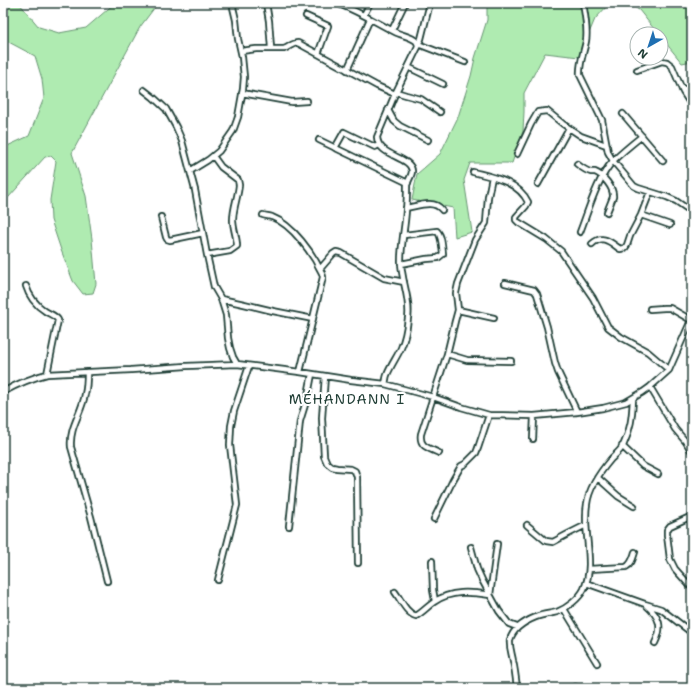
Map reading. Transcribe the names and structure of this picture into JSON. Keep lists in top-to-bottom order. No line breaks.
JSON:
{"districts":["MÉHANDANN I"],"north":"bottom left"}
